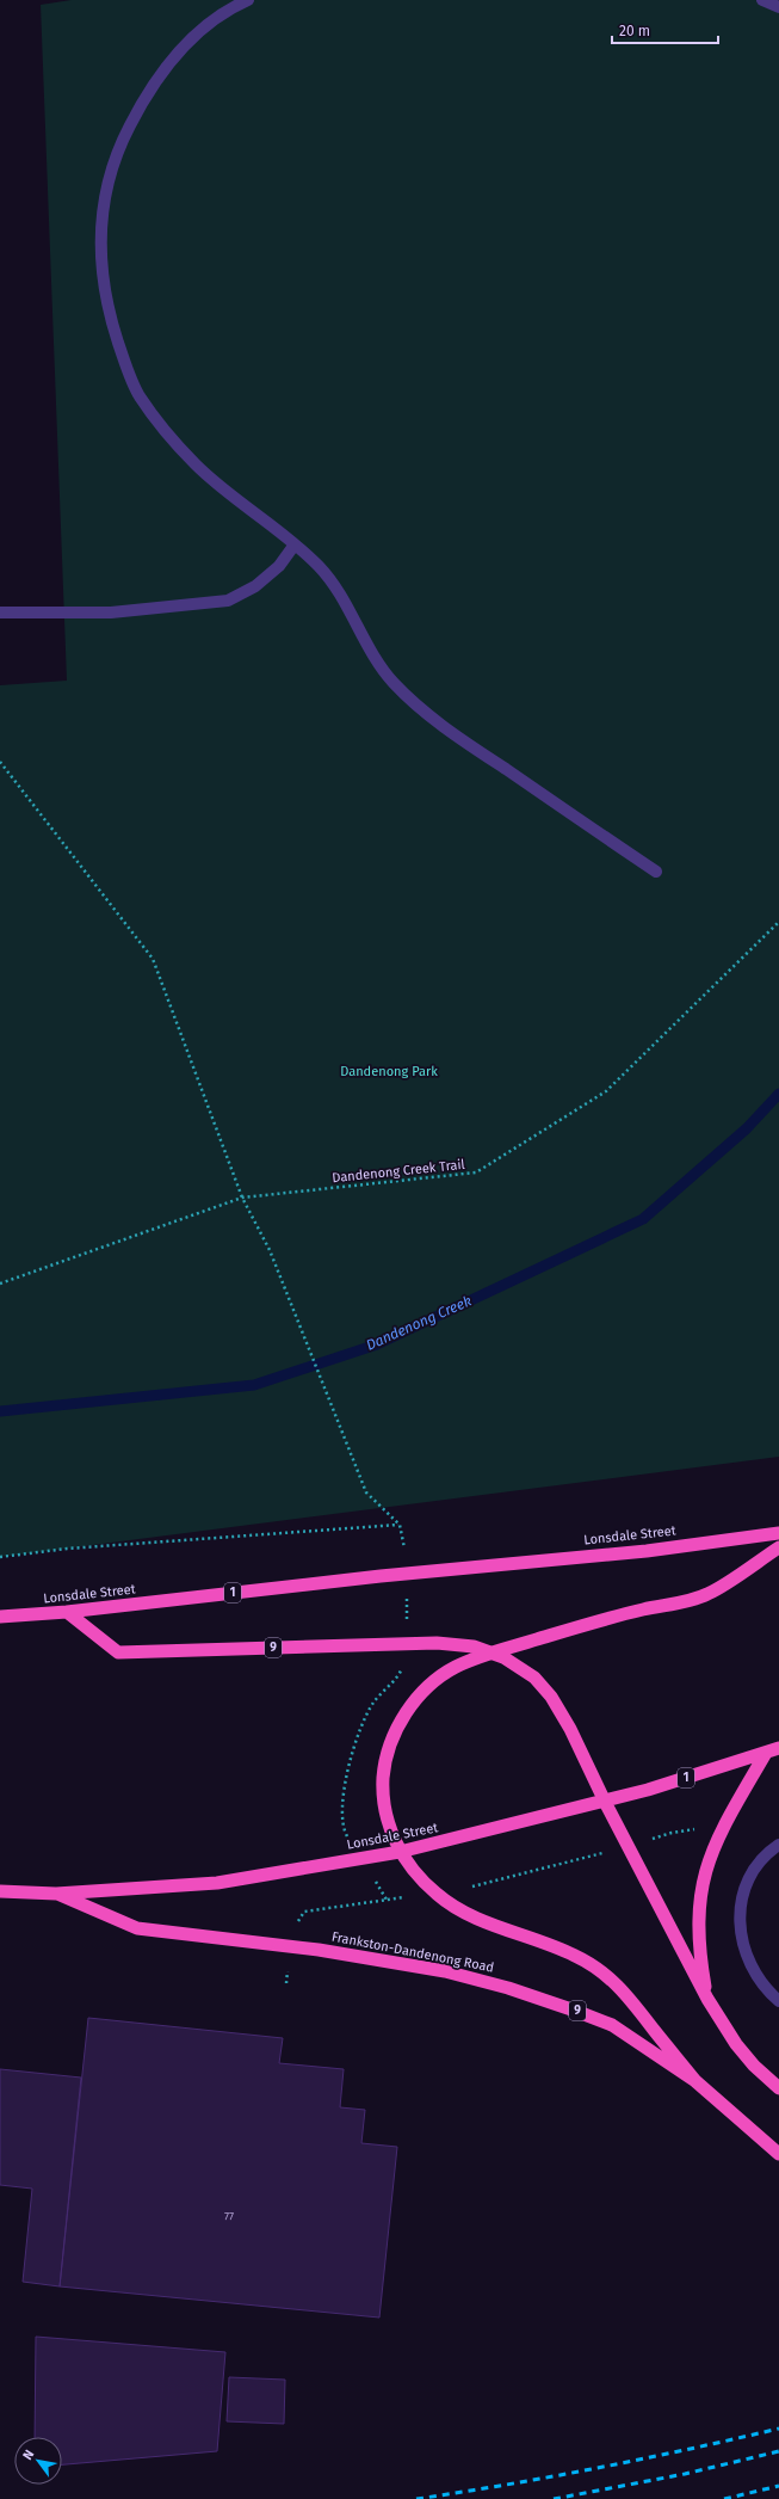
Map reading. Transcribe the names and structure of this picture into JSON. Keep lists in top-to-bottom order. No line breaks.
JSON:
{"streets":{"highway":["Lonsdale Street","1","9","Frankston-Dandenong Road"],"path":["Dandenong Creek Trail"]},"crossings":[["Lonsdale Street","9"],["Lonsdale Street","Frankston-Dandenong Road"]],"water":["Dandenong Creek"],"parks":["Dandenong Park"],"house_numbers":["77"],"scale_bar":"20 m","north":"top left"}
